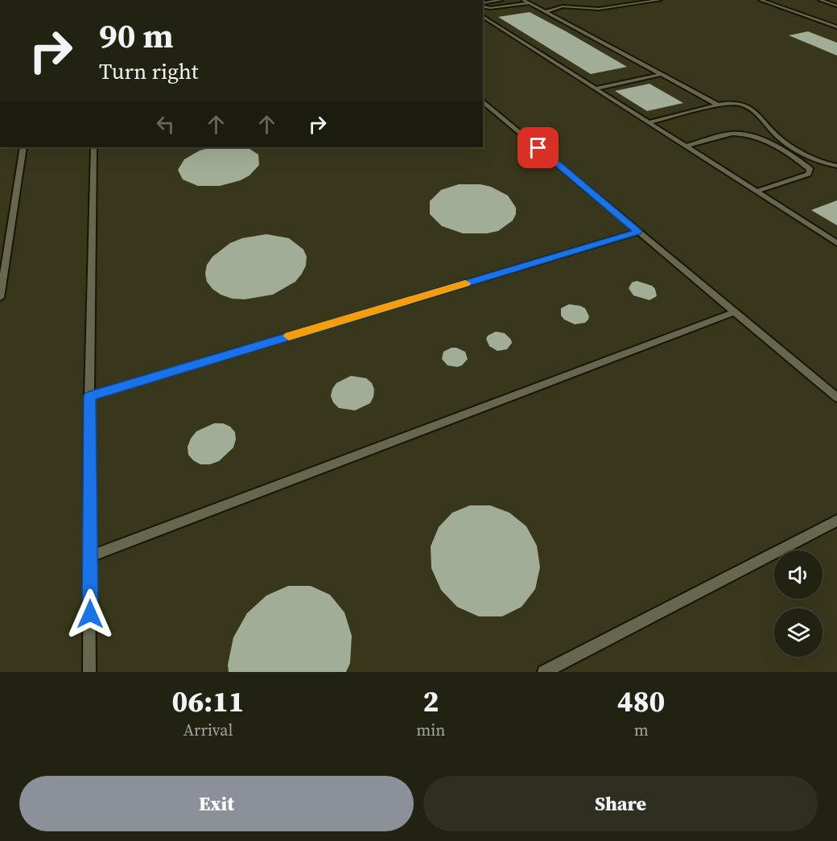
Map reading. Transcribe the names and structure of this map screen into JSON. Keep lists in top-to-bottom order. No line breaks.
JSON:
{"page":{"turn":["90 m","Turn right"],"eta":["06:11","Arrival","2","min","480","m"],"buttons":["Exit","Share"]}}
